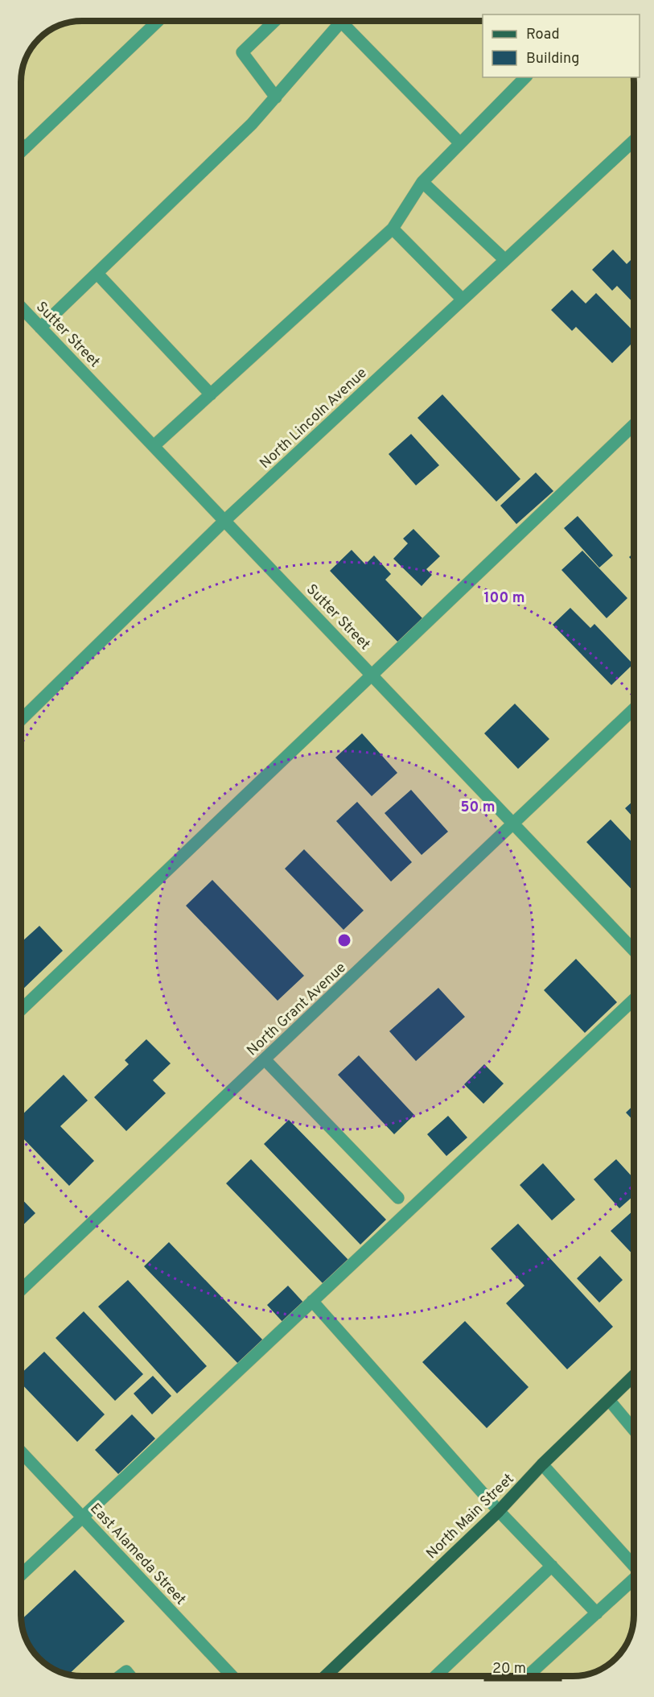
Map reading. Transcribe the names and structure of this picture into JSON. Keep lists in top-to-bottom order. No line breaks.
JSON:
{"streets":{"main road":["North Main Street"],"street":["Sutter Street","North Lincoln Avenue","North Grant Avenue","East Alameda Street"]},"crossings":[["Sutter Street","North Lincoln Avenue"],["Sutter Street","North Grant Avenue"]],"legend":["Road","Building"],"scale_bar":"20 m","rings":["100 m","50 m"]}
